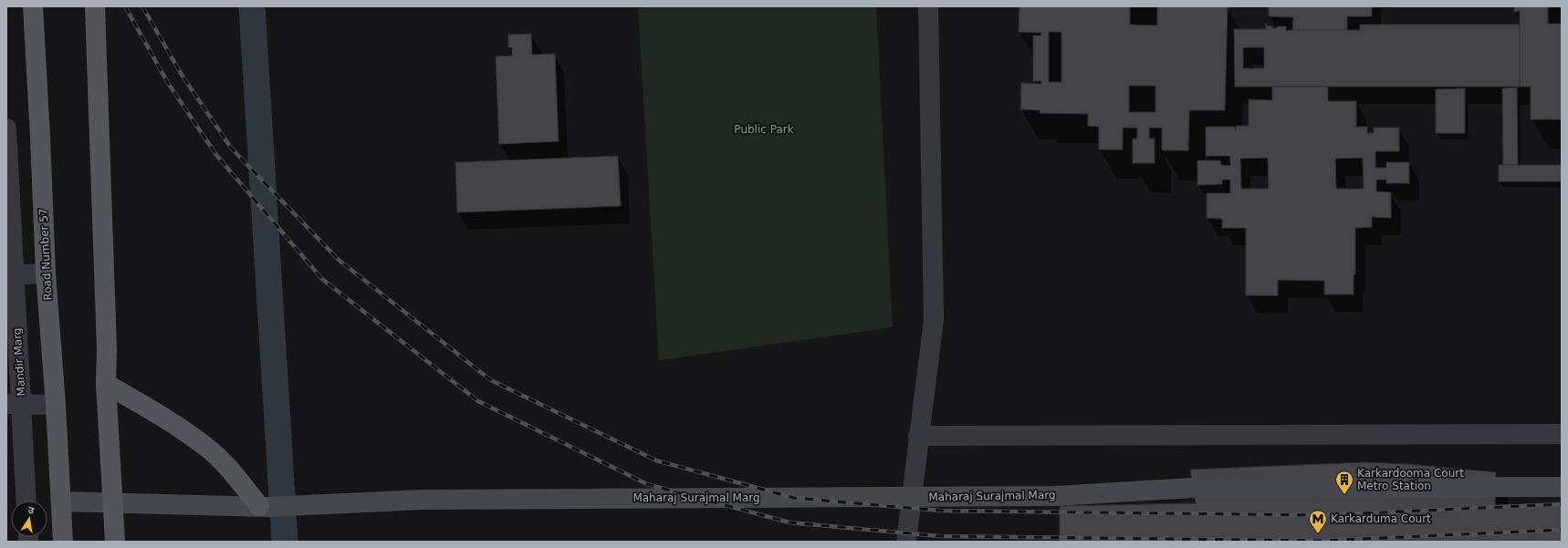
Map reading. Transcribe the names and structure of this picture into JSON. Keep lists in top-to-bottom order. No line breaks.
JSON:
{"streets":{"main road":["Road Number 57","Maharaj Surajmal Marg"],"street":["Mandir Marg"]},"crossings":[["Road Number 57","Maharaj Surajmal Marg"]],"parks":["Public Park"],"places":{"building":["Karkardooma Court Metro Station"],"metro station":["Karkarduma Court"]},"north":"top"}
